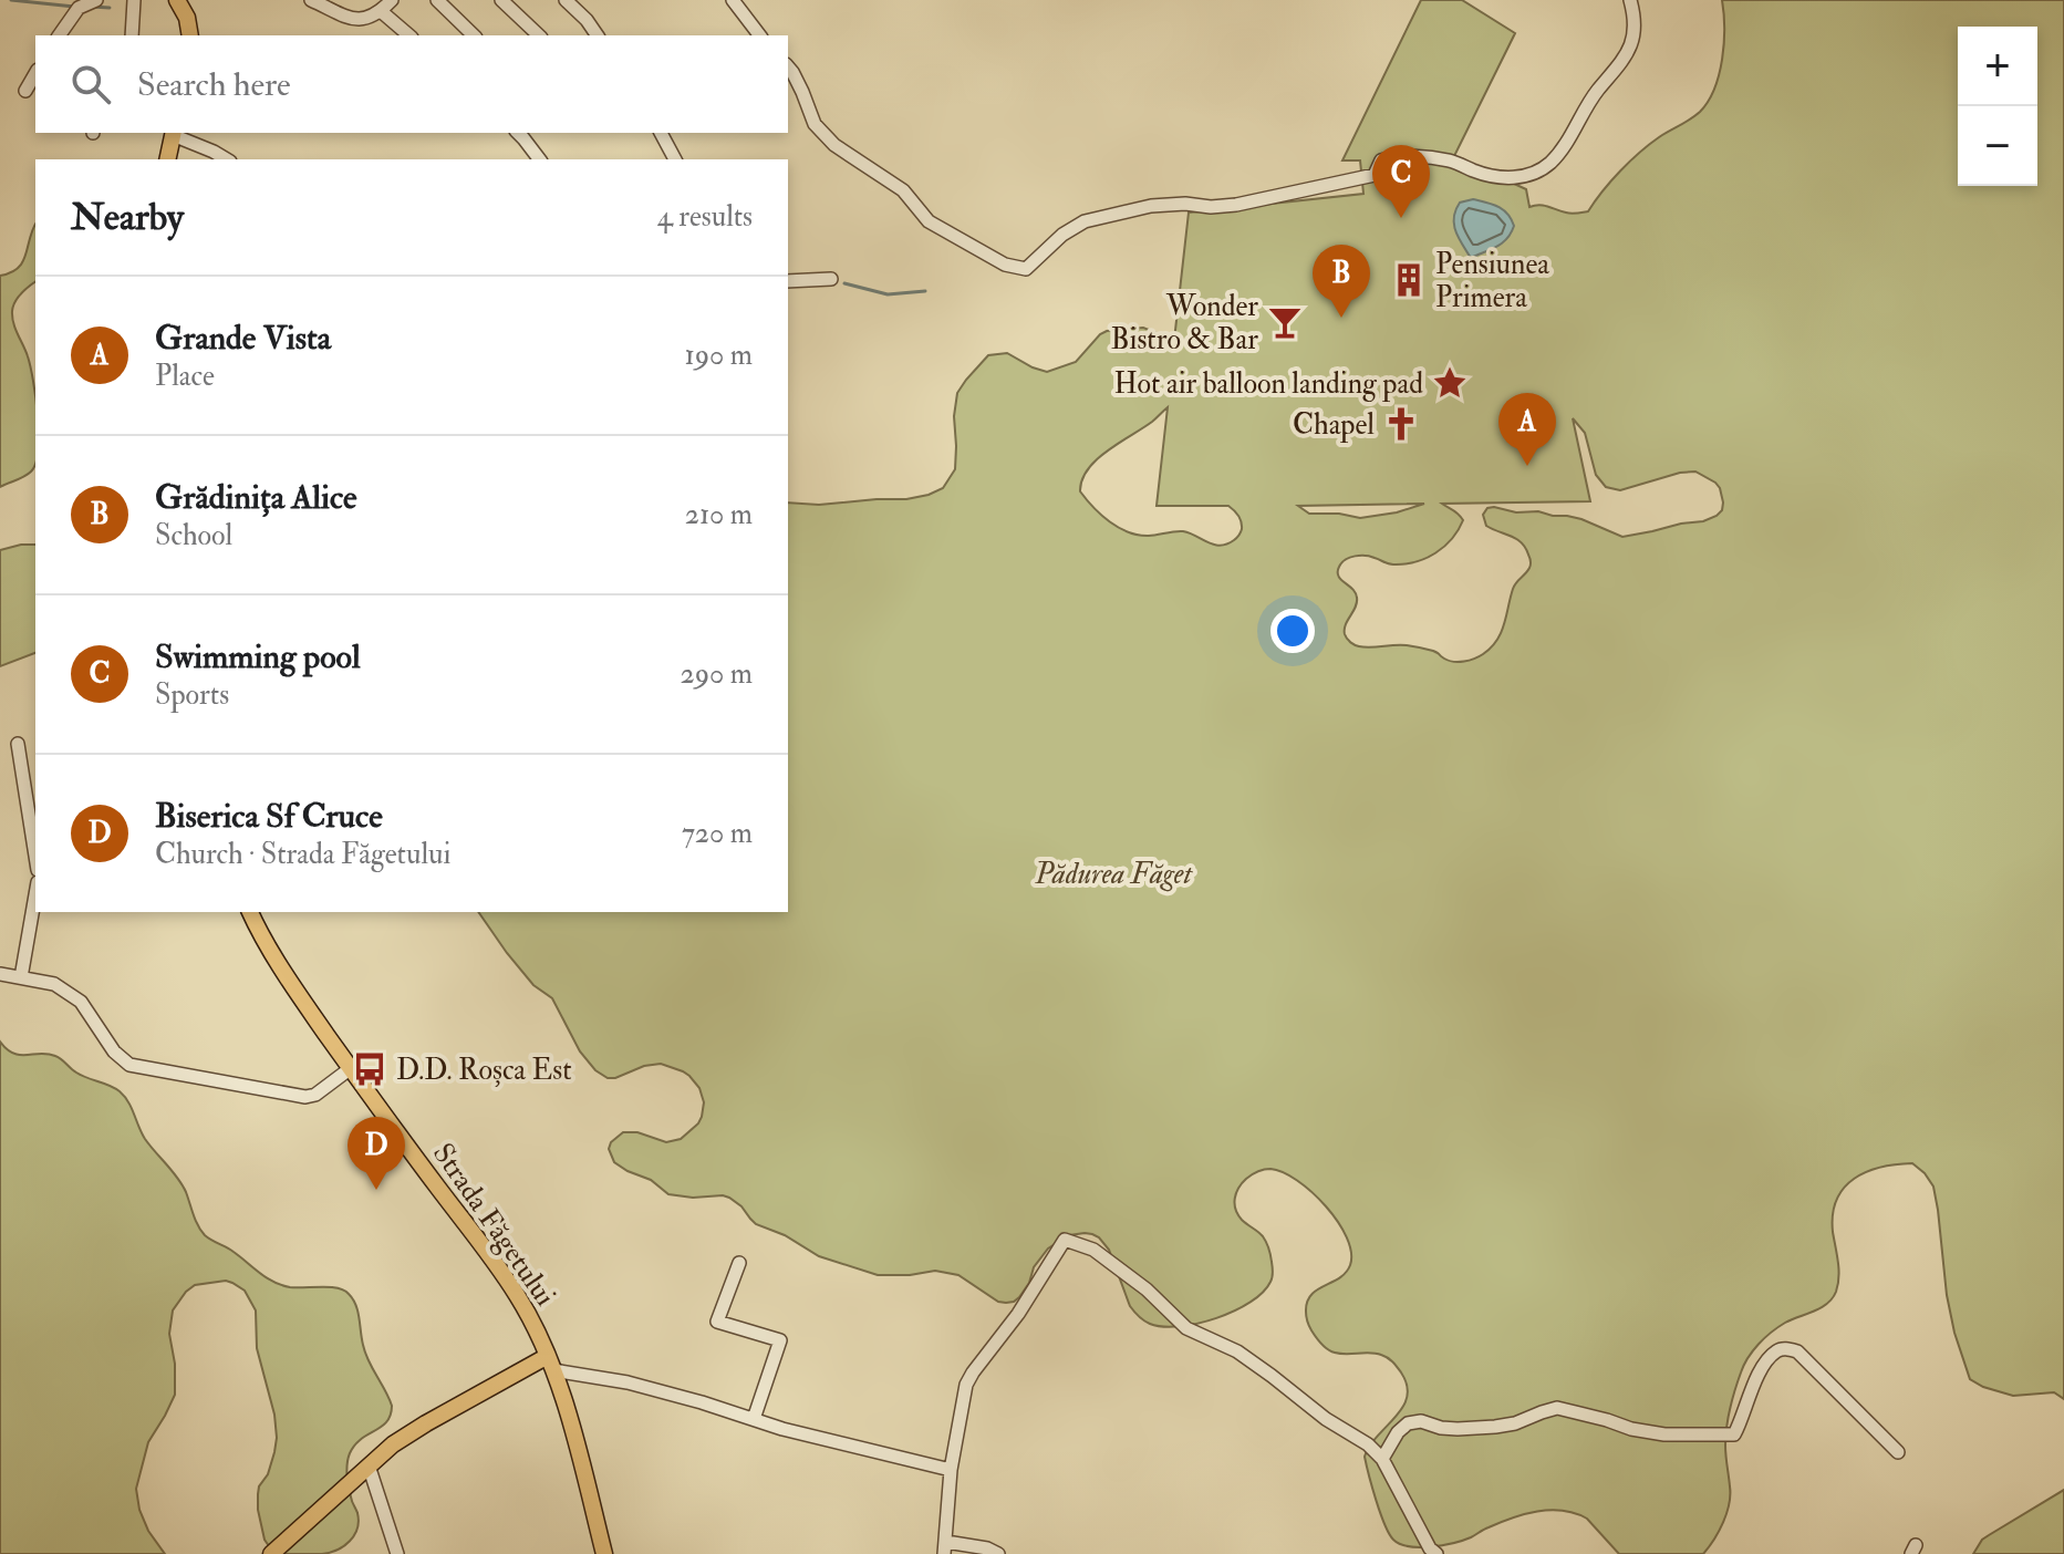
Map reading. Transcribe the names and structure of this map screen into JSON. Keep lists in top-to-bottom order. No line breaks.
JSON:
{"streets":{"main road":["Strada Făgetului"]},"parks":["Pădurea Făget"],"places":{"building":["Pensiunea Primera"],"bar":["Wonder Bistro & Bar"],"place":["Hot air balloon landing pad"],"church":["Chapel"],"bus stop":["D.D. Roșca Est"]},"page":{"map_buttons":["+","−"],"search":"Search here","pins":["C","B","A","D"],"heading":["Nearby","4 results"],"list":[{"mark":"A","name":"Grande Vista","note":"Place","value":"190 m"},{"mark":"B","name":"Grădinița Alice","note":"School","value":"210 m"},{"mark":"C","name":"Swimming pool","note":"Sports","value":"290 m"},{"mark":"D","name":"Biserica Sf Cruce","note":"Church · Strada Făgetului","value":"720 m"}]}}
